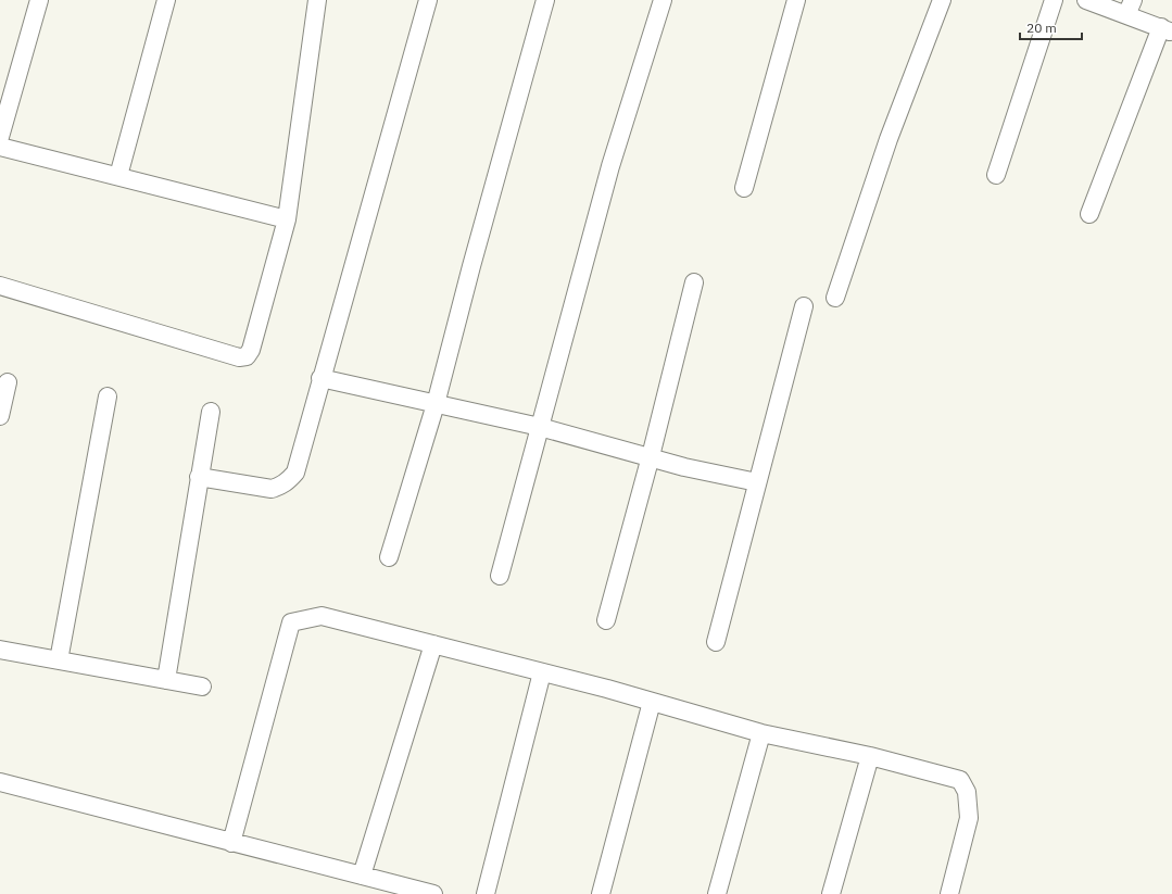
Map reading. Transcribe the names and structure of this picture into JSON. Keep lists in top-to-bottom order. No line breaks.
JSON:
{"scale_bar":"20 m"}
